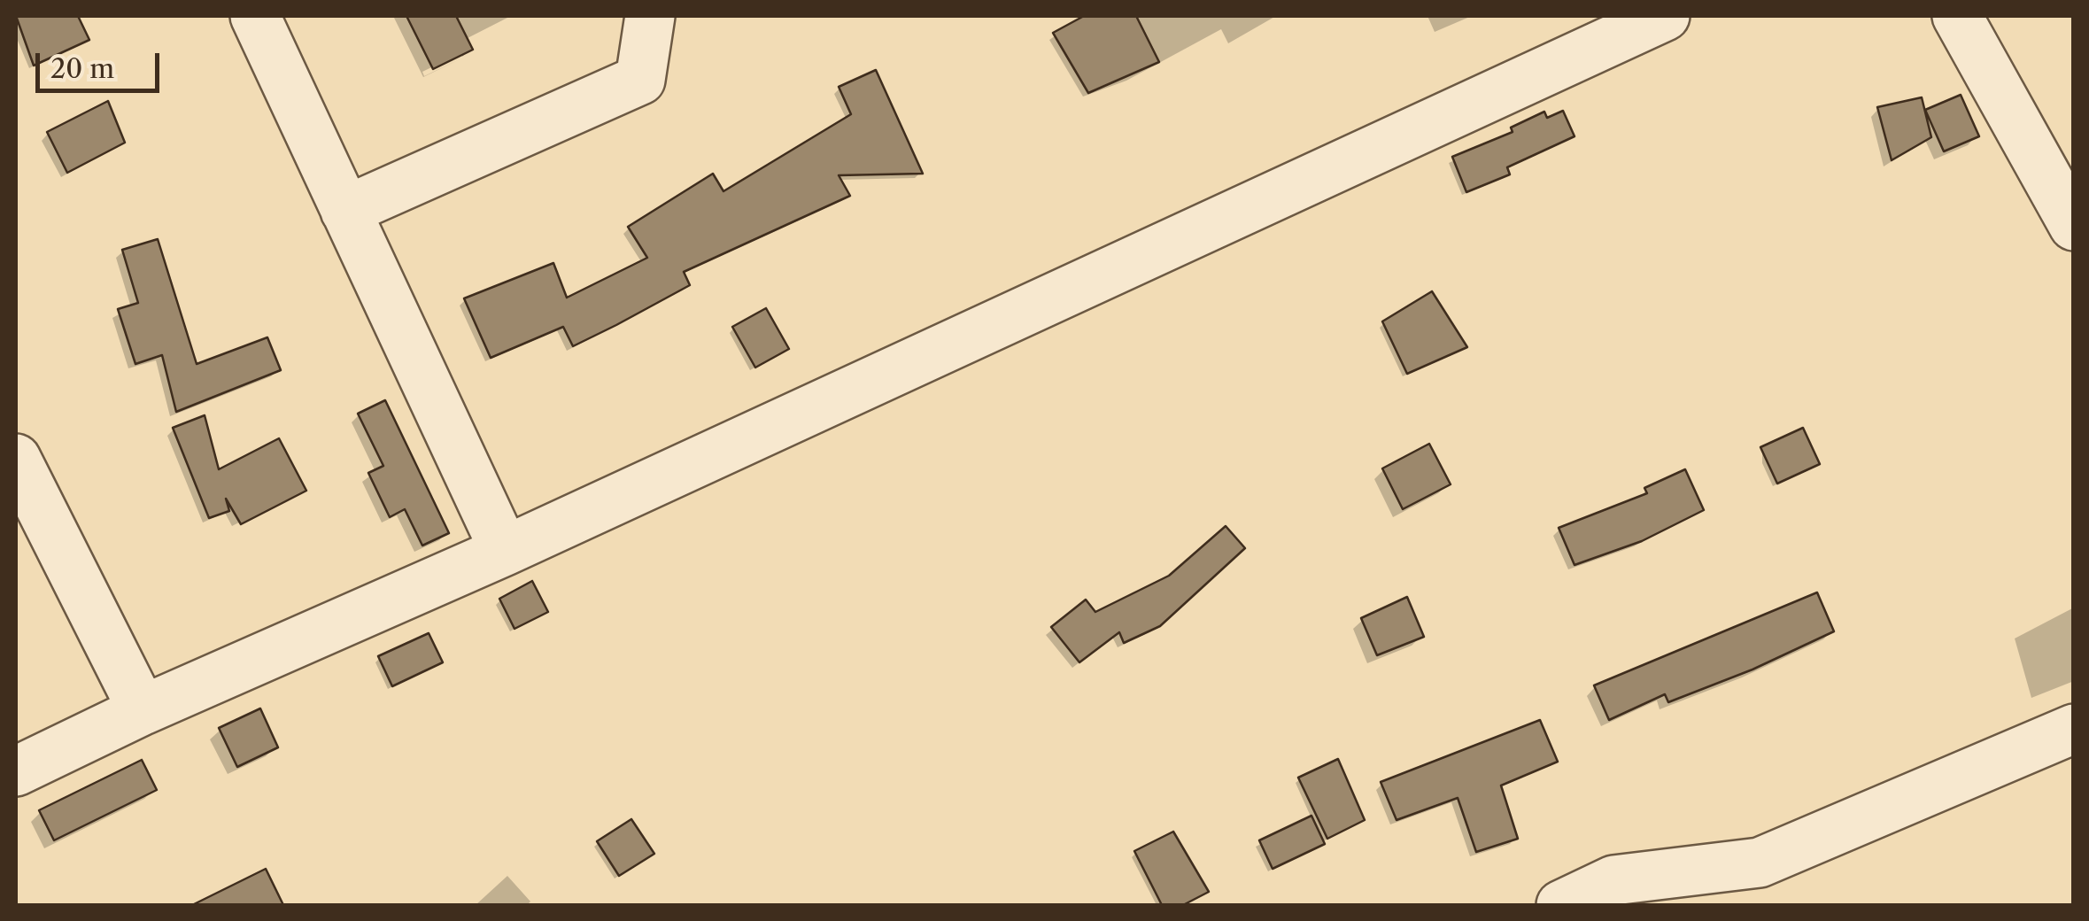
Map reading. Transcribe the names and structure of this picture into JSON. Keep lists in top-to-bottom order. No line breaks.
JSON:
{"scale_bar":"20 m"}
